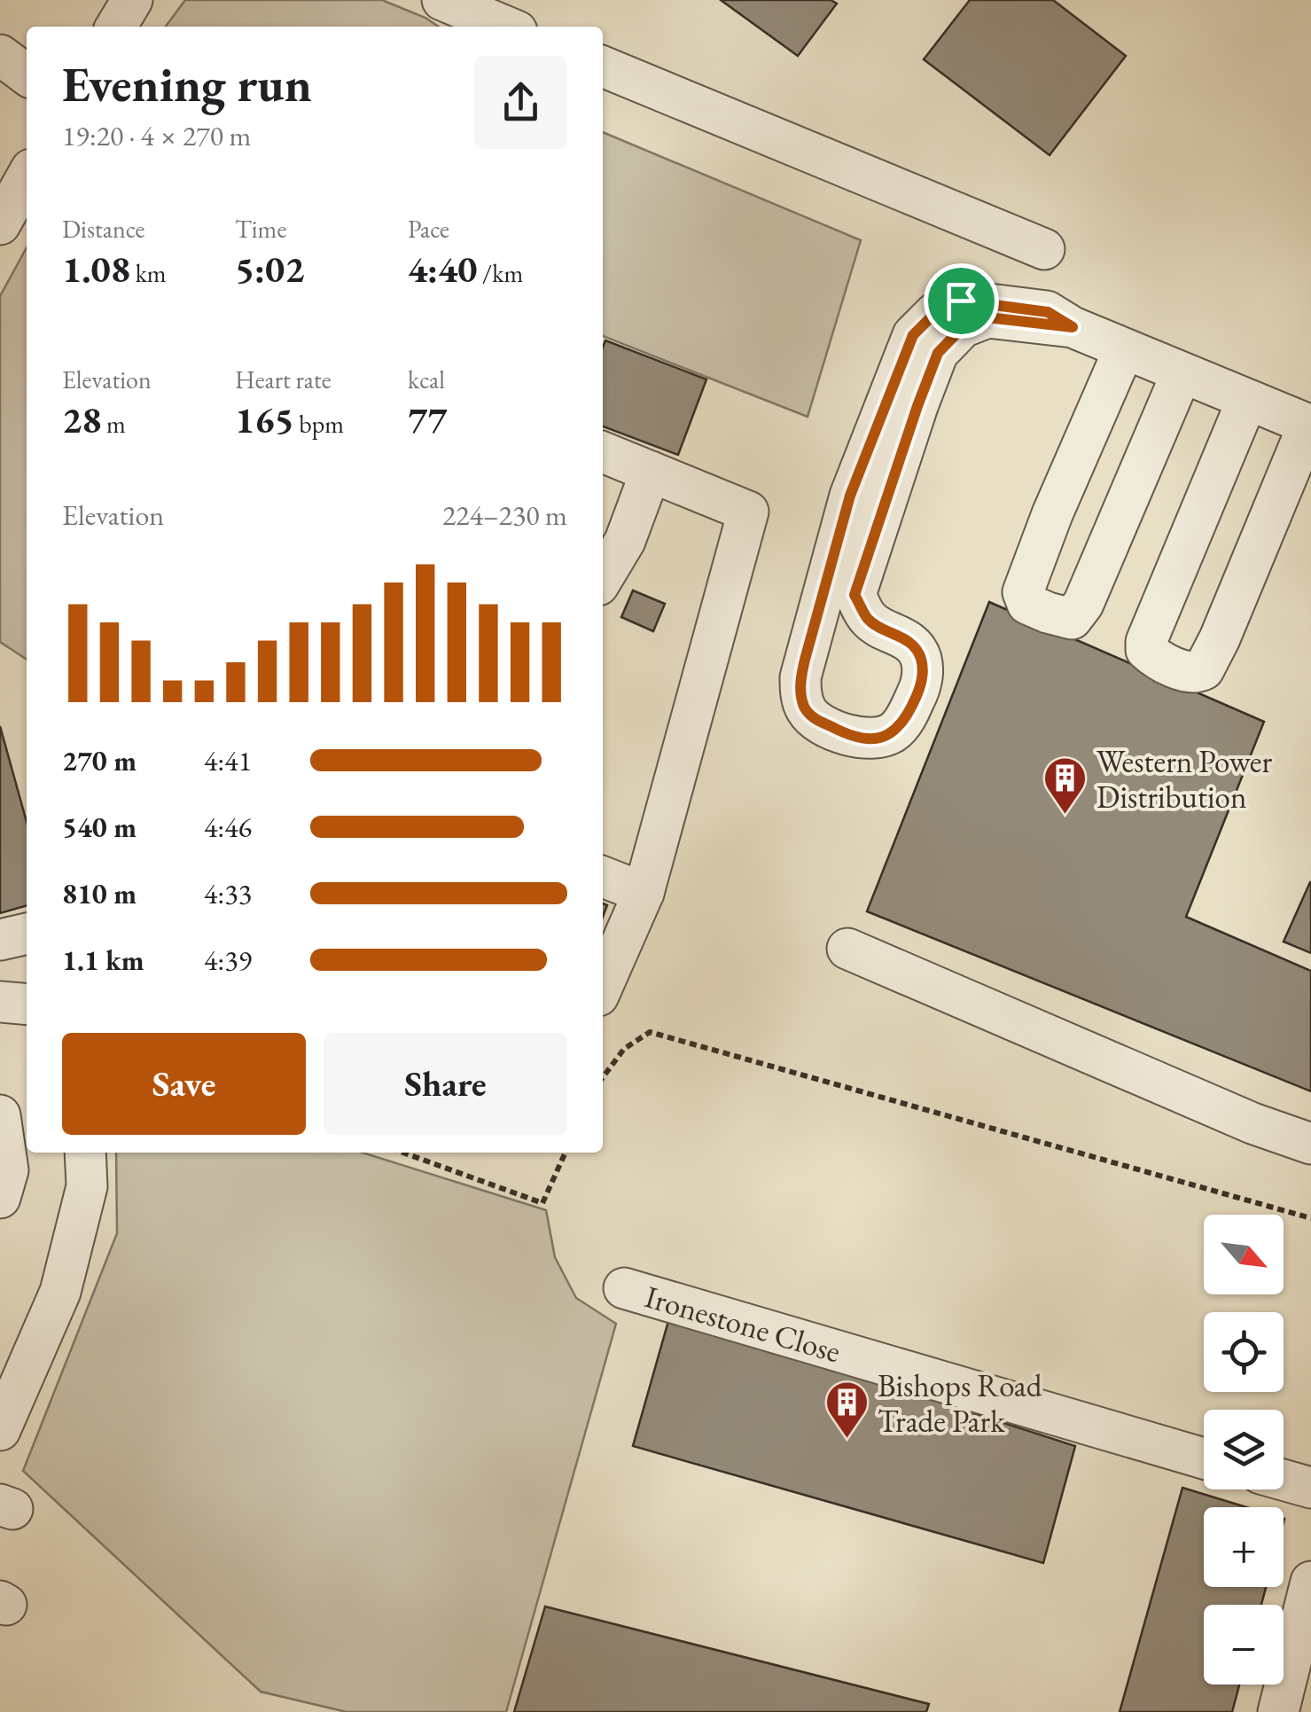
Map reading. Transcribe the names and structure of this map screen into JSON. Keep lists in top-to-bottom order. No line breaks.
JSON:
{"streets":{"street":["Ironestone Close"]},"places":{"building":["Western Power Distribution","Bishops Road Trade Park"]},"north":"bottom right","page":{"heading":["Evening run","19:20 · 4 × 270 m"],"stats":[["Distance","1.08 km"],["Time","5:02"],["Pace","4:40 /km"],["Elevation","28 m"],["Heart rate","165 bpm"],["kcal","77"]],"chart":["Elevation","224–230 m"],"list":[{"name":"270 m","note":"4:41"},{"name":"540 m","note":"4:46"},{"name":"810 m","note":"4:33"},{"name":"1.1 km","note":"4:39"}],"buttons":["Save","Share"],"map_buttons":["+","−"]}}
